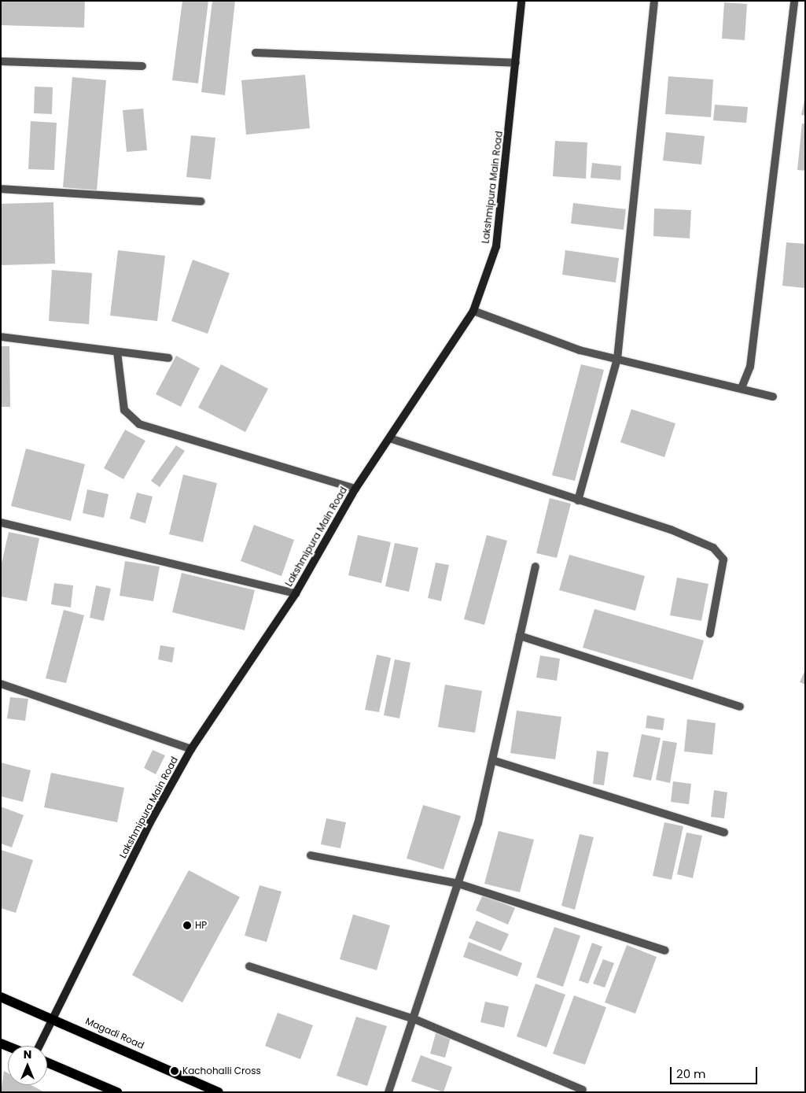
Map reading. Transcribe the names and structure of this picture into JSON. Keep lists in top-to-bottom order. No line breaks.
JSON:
{"streets":{"main road":["Lakshmipura Main Road","Magadi Road"]},"crossings":[["Lakshmipura Main Road","Magadi Road"]],"places":["HP","Kachohalli Cross"],"scale_bar":"20 m","north":"top"}
